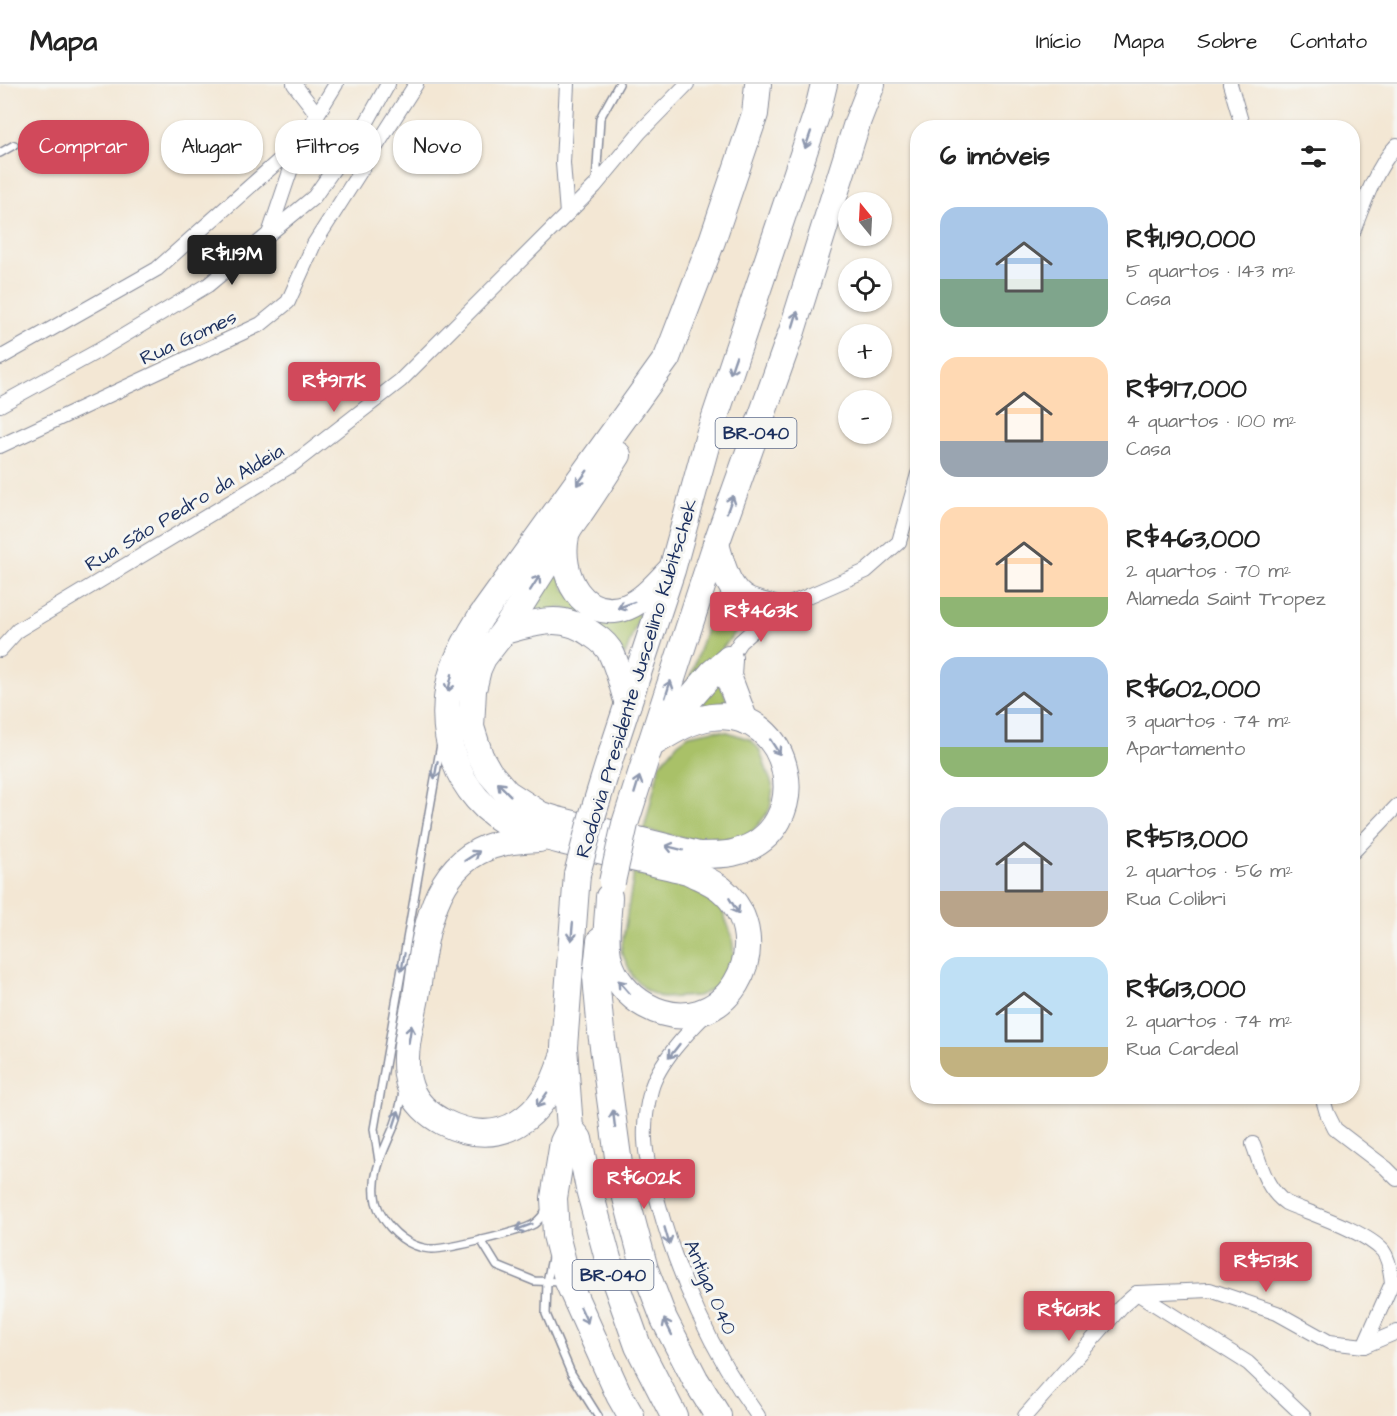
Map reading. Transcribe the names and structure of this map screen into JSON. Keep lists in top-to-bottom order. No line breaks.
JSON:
{"streets":{"highway":["BR-040","Rodovia Presidente Juscelino Kubitschek"],"street":["Rua Gomes","Rua São Pedro da Aldeia","Antiga 040"]},"crossings":[["BR-040","Rodovia Presidente Juscelino Kubitschek"]],"one_way":["Antiga 040"],"north":"top","page":{"header":"Mapa","nav":["Início","Mapa","Sobre","Contato"],"chip":["Comprar","Alugar","Filtros","Novo"],"heading":"6 imóveis","map_buttons":["+","−"],"list":[{"name":"R$1,190,000","note":"5 quartos · 143 m² · Casa"},{"name":"R$917,000","note":"4 quartos · 100 m² · Casa"},{"name":"R$463,000","note":"2 quartos · 70 m² · Alameda Saint Tropez"},{"name":"R$602,000","note":"3 quartos · 74 m² · Apartamento"},{"name":"R$513,000","note":"2 quartos · 56 m² · Rua Colibri"},{"name":"R$613,000","note":"2 quartos · 74 m² · Rua Cardeal"}],"price":["R$1.19M","R$917K","R$463K","R$602K","R$513K","R$613K"]}}
